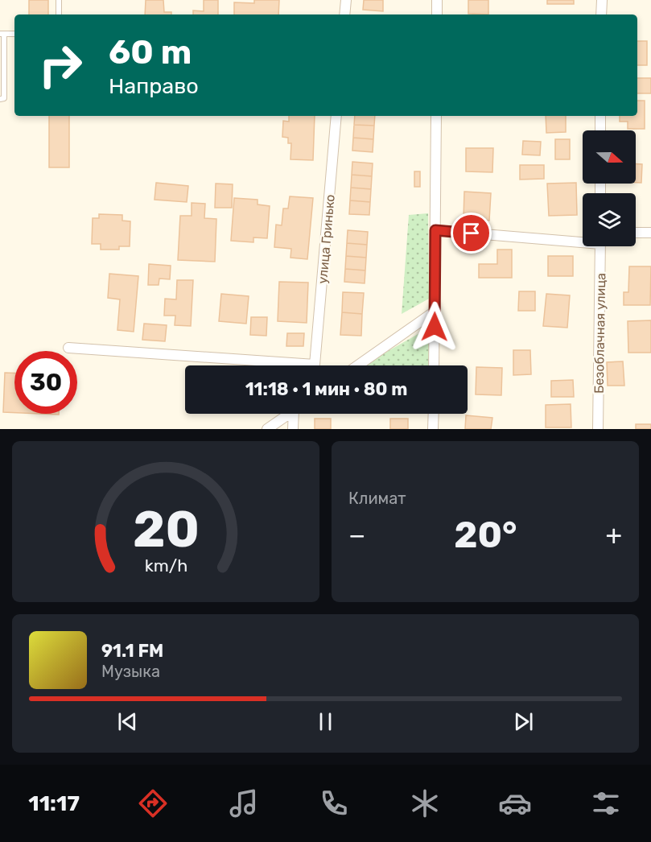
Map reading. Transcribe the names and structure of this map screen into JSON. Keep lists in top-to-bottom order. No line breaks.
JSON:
{"streets":{"street":["улица Гринько","Безоблачная улица"]},"north":"right","page":{"turn":["60 m","Направо"],"limit":"30","trip":"11:18 · 1 мин · 80 m","tile":"Климат","heat":["−","20°","+"],"song":["91.1 FM","Музыка"],"tabs":"11:17","gauge":["20","km/h"]}}
